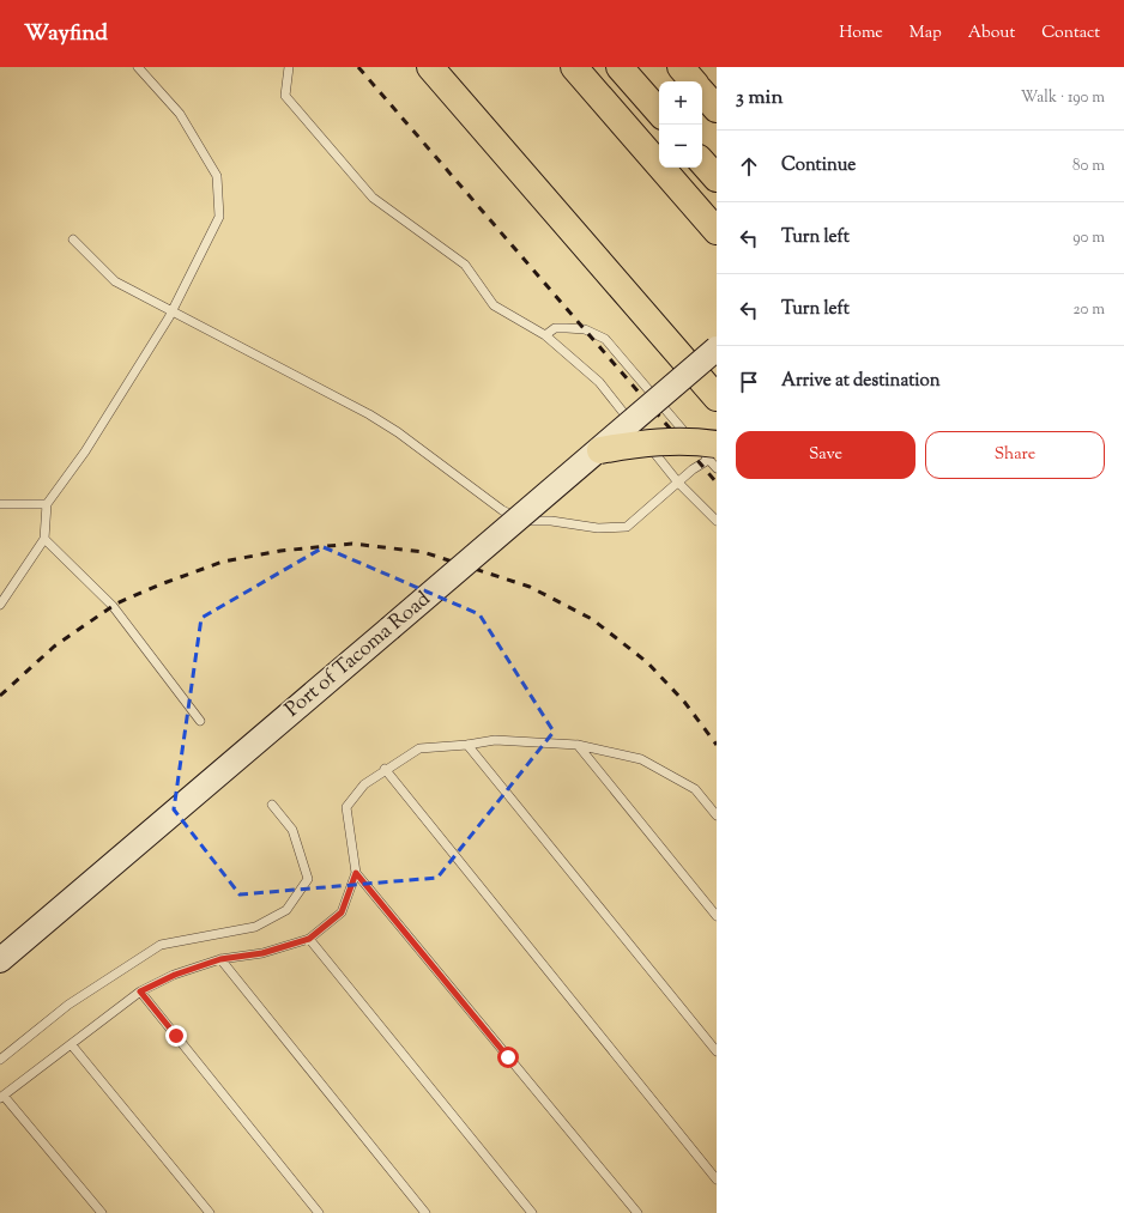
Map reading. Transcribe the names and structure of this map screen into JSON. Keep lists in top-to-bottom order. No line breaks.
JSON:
{"streets":{"main road":["Port of Tacoma Road"]},"page":{"header":"Wayfind","nav":["Home","Map","About","Contact"],"heading":["3 min","Walk · 190 m"],"map_buttons":["+","−"],"list":[["Continue","80 m"],["Turn left","90 m"],["Turn left","20 m"],"Arrive at destination"],"buttons":["Save","Share"]}}
